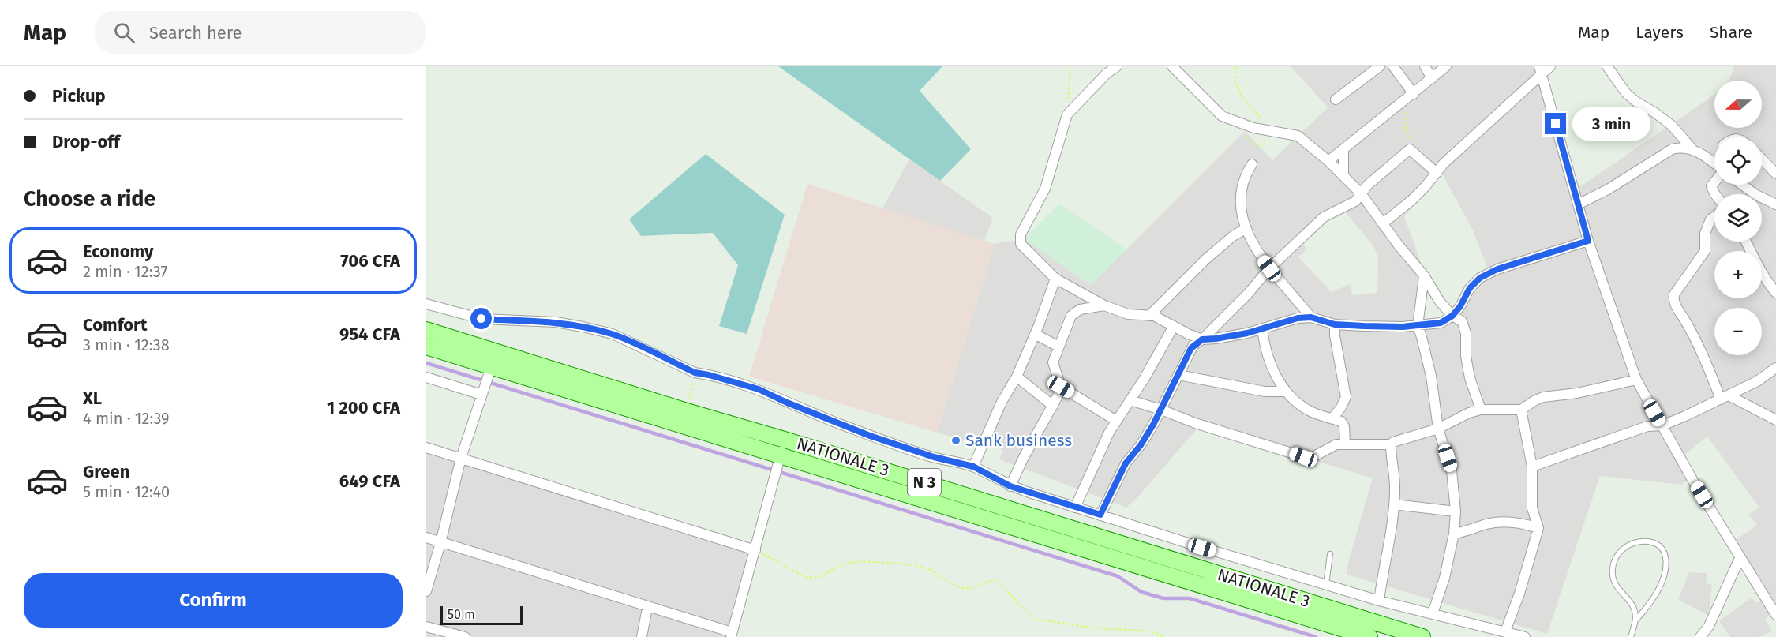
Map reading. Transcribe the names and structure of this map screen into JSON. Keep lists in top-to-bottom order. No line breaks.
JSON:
{"streets":{"main road":["NATIONALE 3","N 3"]},"places":["Sank business"],"scale_bar":"50 m","north":"left","page":{"header":"Map","search":"Search here","nav":["Map","Layers","Share"],"banner":["Pickup","Drop-off"],"map_buttons":["+","−"],"bubble":"3 min","heading":"Choose a ride","list":[{"name":"Economy","note":"2 min · 12:37","value":"706 CFA"},{"name":"Comfort","note":"3 min · 12:38","value":"954 CFA"},{"name":"XL","note":"4 min · 12:39","value":"1 200 CFA"},{"name":"Green","note":"5 min · 12:40","value":"649 CFA"}],"buttons":"Confirm","scale":"50 m"}}
